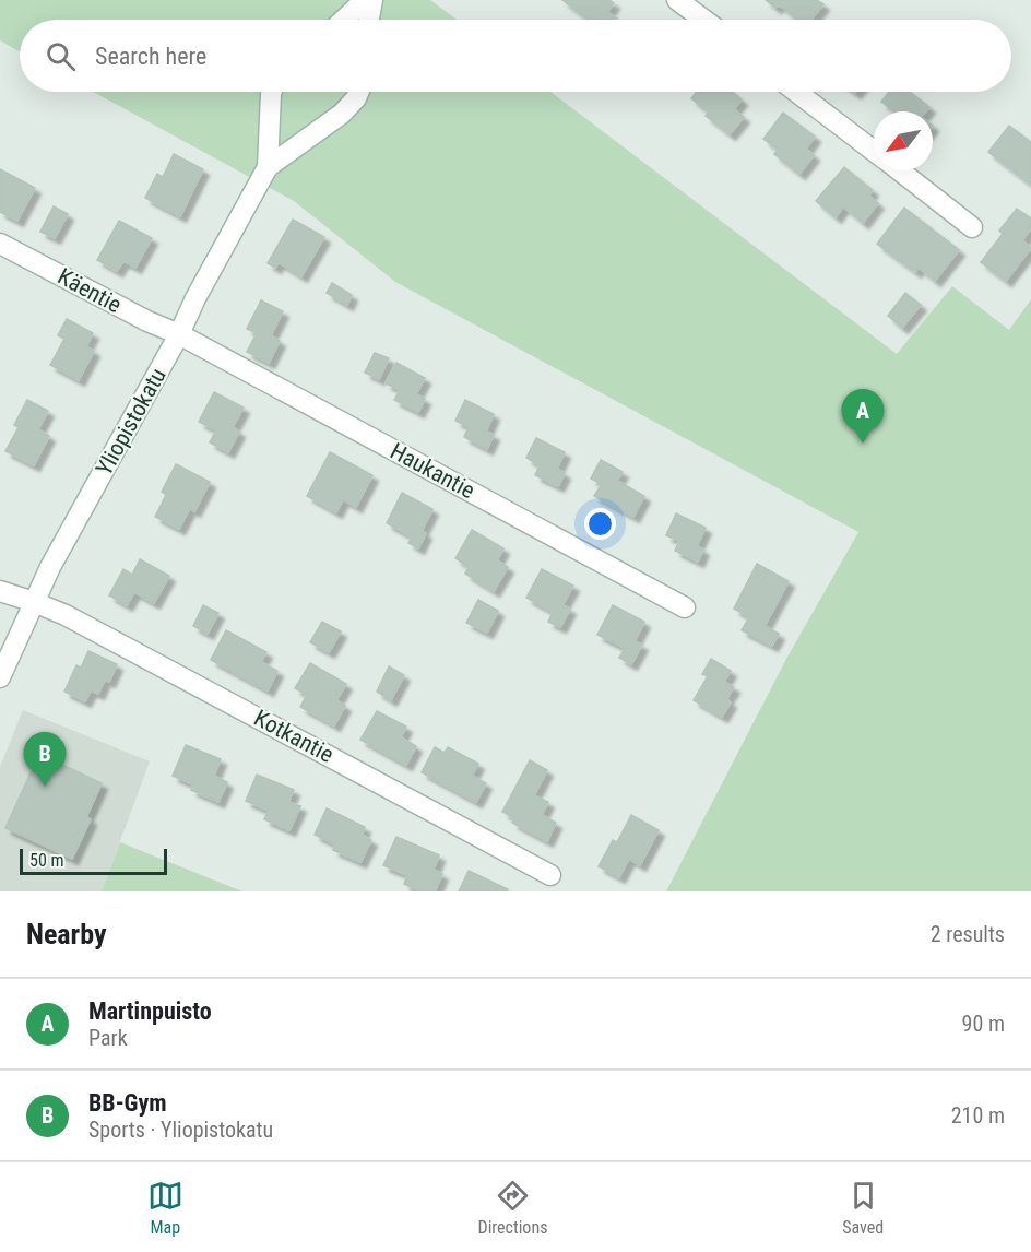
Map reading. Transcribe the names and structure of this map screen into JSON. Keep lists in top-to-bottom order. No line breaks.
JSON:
{"streets":{"street":["Käentie","Yliopistokatu","Haukantie","Kotkantie"]},"crossings":[["Käentie","Yliopistokatu"],["Käentie","Haukantie"],["Yliopistokatu","Haukantie"],["Yliopistokatu","Kotkantie"]],"scale_bar":"50 m","north":"bottom left","page":{"search":"Search here","pins":["A","B"],"scale":"50 m","heading":["Nearby","2 results"],"list":[{"mark":"A","name":"Martinpuisto","note":"Park","value":"90 m"},{"mark":"B","name":"BB-Gym","note":"Sports · Yliopistokatu","value":"210 m"}],"nav":["Map","Directions","Saved"]}}
